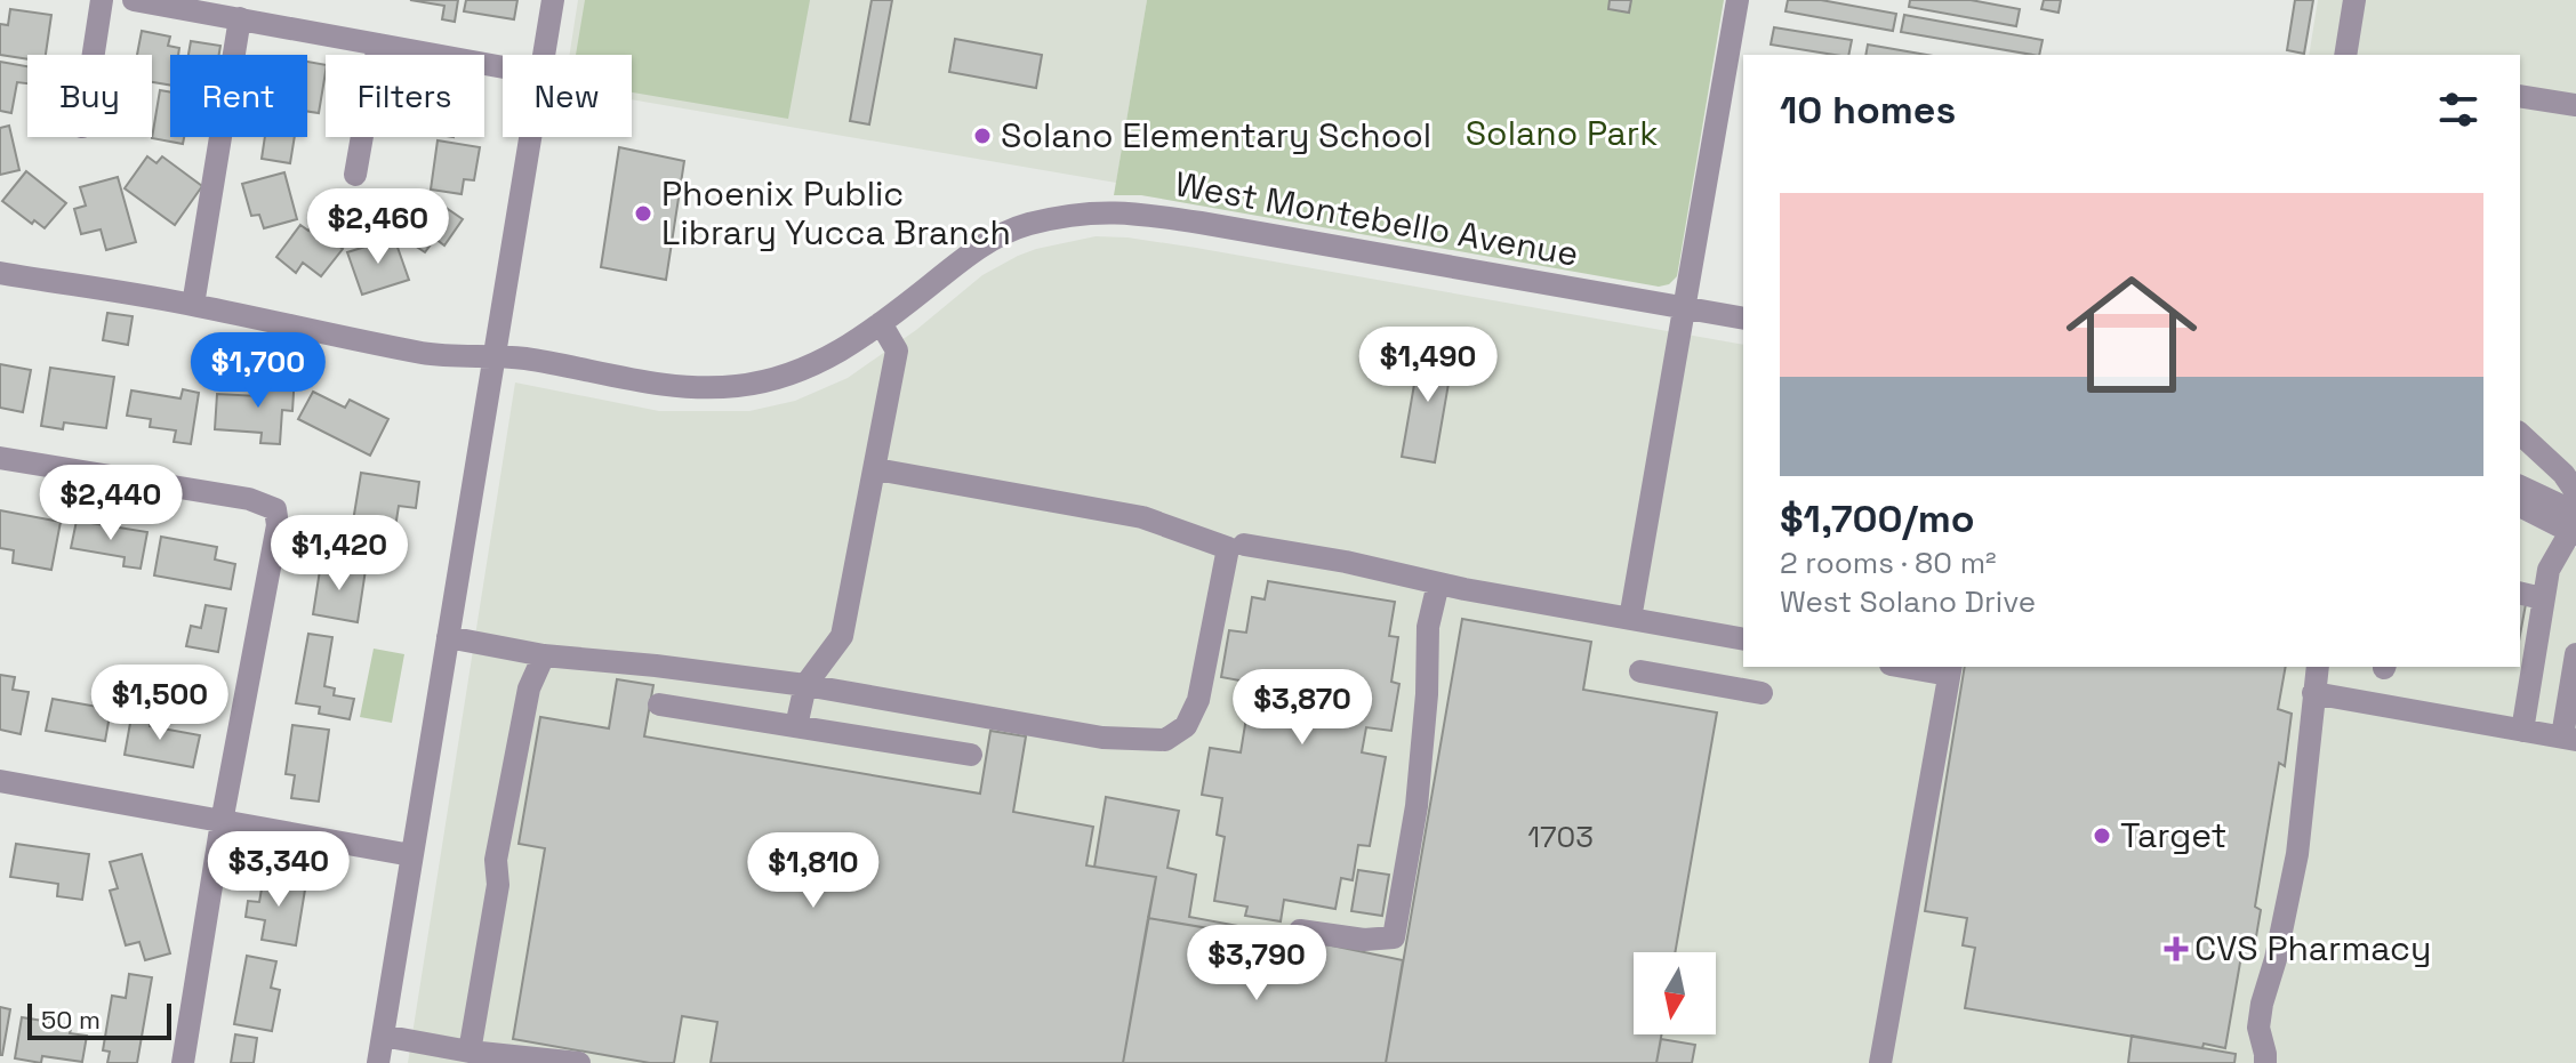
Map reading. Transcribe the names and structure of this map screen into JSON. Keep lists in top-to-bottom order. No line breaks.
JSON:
{"streets":{"street":["West Montebello Avenue"]},"parks":["Solano Park"],"places":{"other":["Solano Elementary School","Phoenix Public Library Yucca Branch","Target"],"health":["CVS Pharmacy"]},"house_numbers":["1703"],"scale_bar":"50 m","north":"bottom","page":{"chip":["Buy","Rent","Filters","New"],"heading":"10 homes","list":[{"name":"$1,700/mo","note":"2 rooms · 80 m² · West Solano Drive"}],"price":["$2,460","$1,490","$1,700","$2,440","$1,420","$1,500","$3,870","$3,340","$1,810","$3,790"],"scale":"50 m"}}
